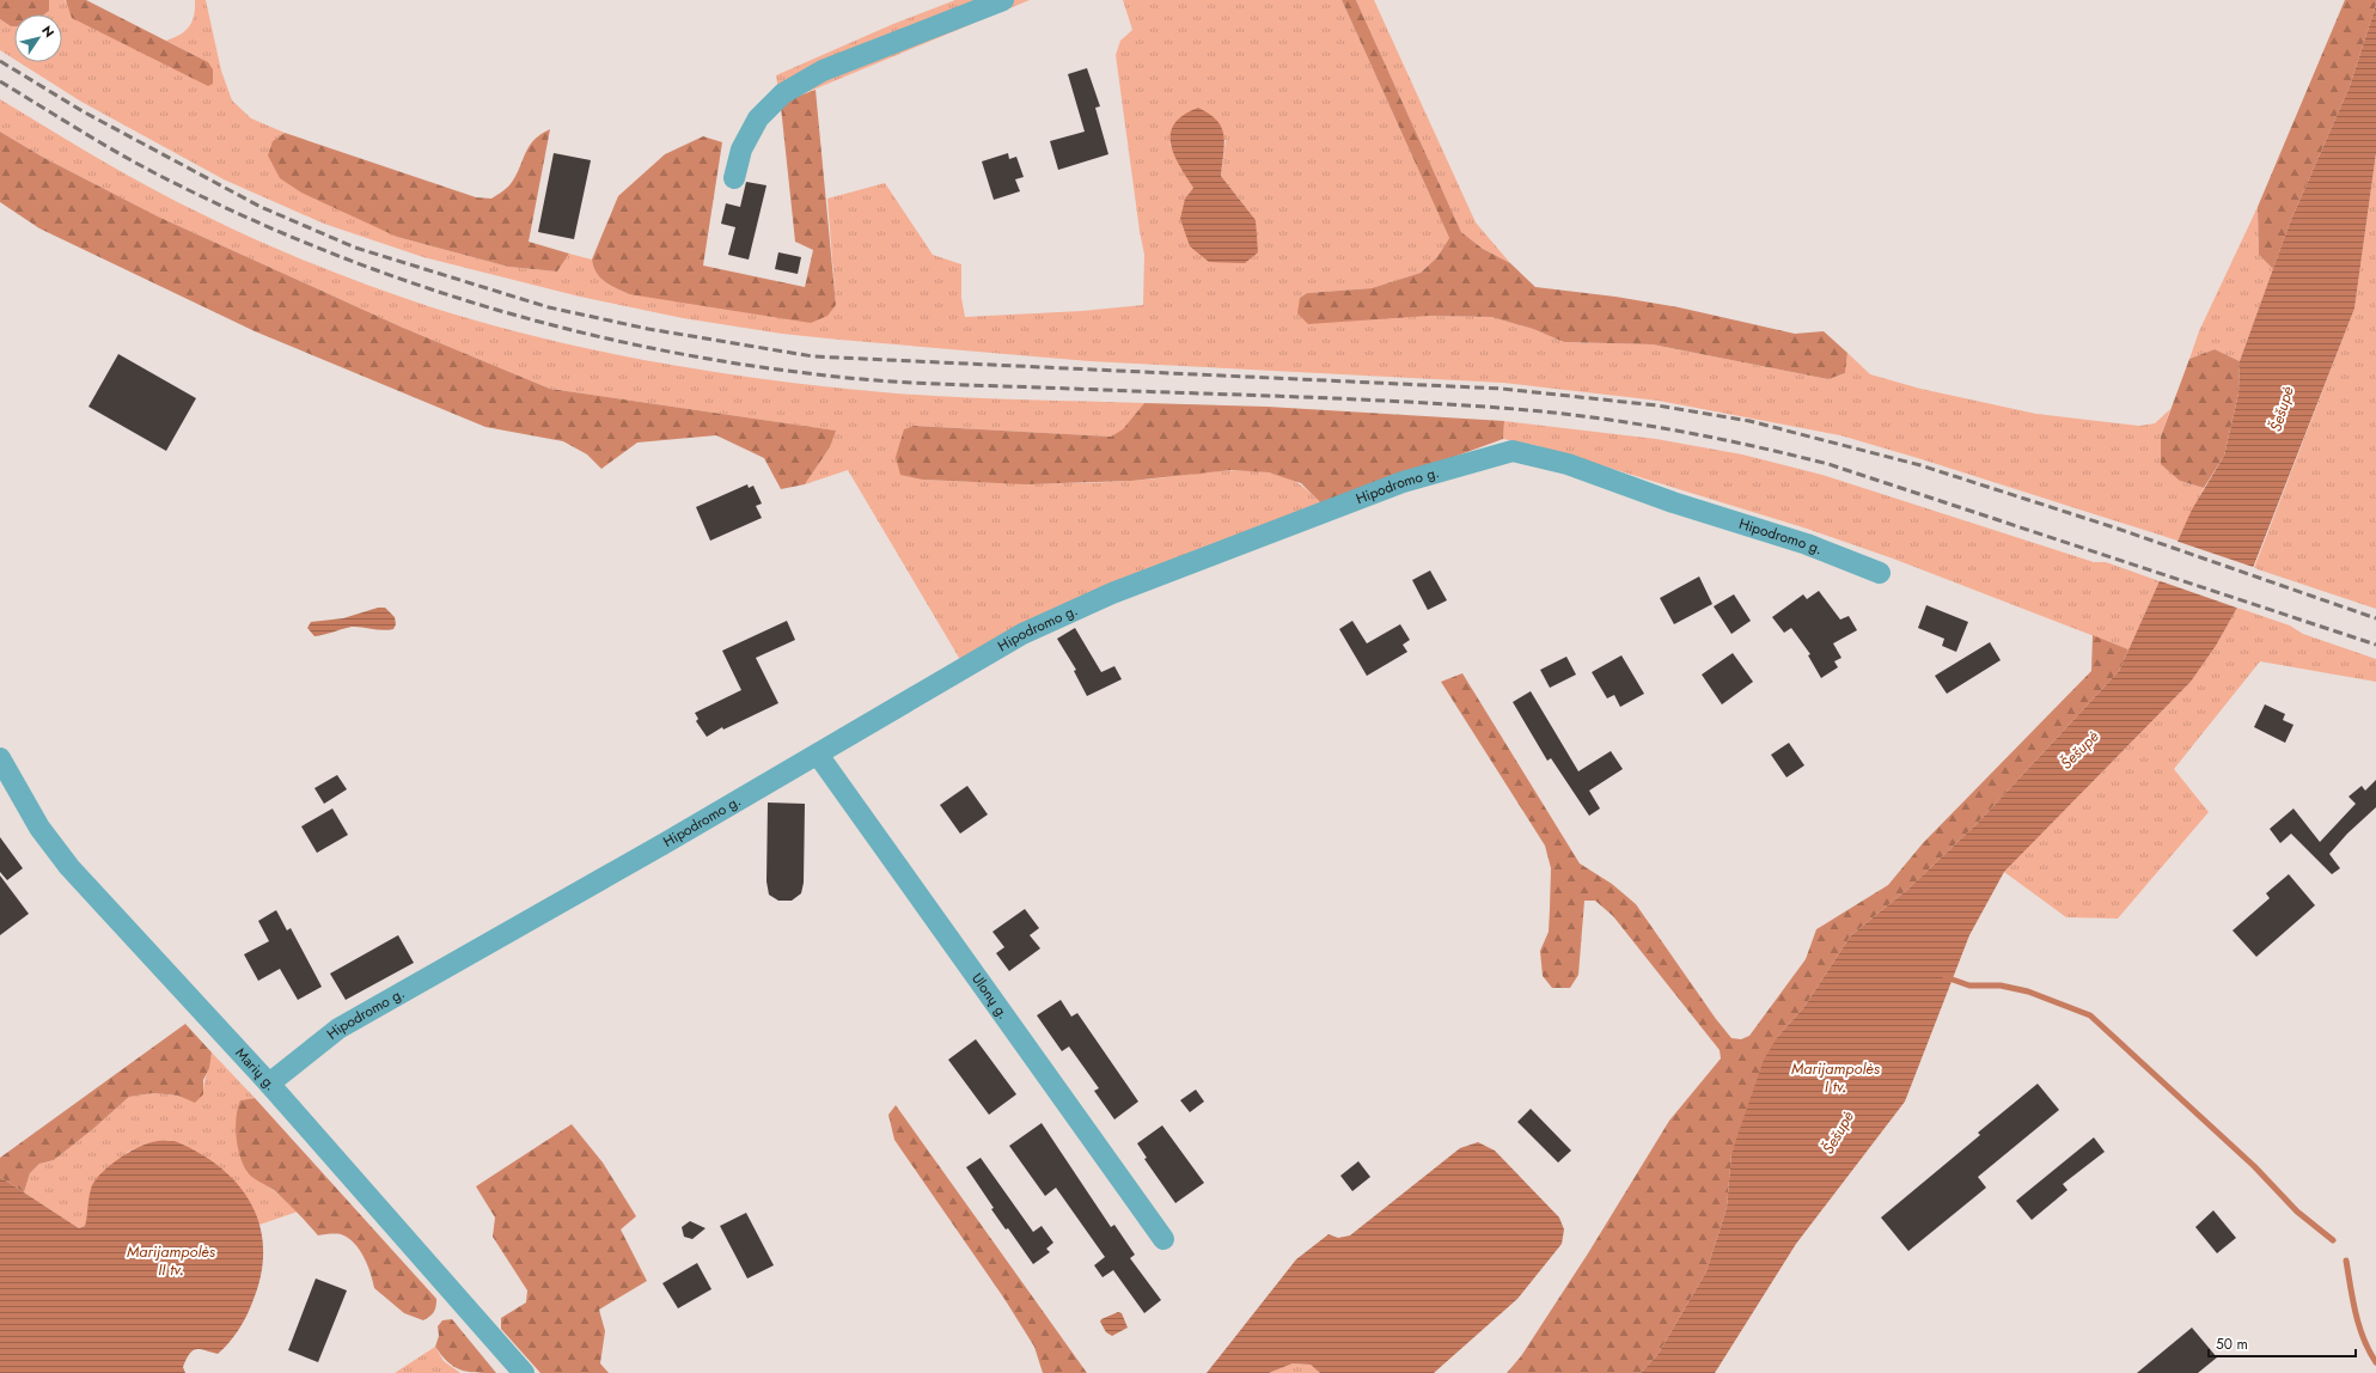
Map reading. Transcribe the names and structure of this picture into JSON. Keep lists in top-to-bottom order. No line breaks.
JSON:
{"streets":{"street":["Hipodromo g.","Ulonų g.","Marių g."]},"crossings":[["Hipodromo g.","Ulonų g."],["Hipodromo g.","Marių g."]],"water":["Šešupė","Marijampolės I tv.","Marijampolės II tv."],"scale_bar":"50 m","north":"top right"}
